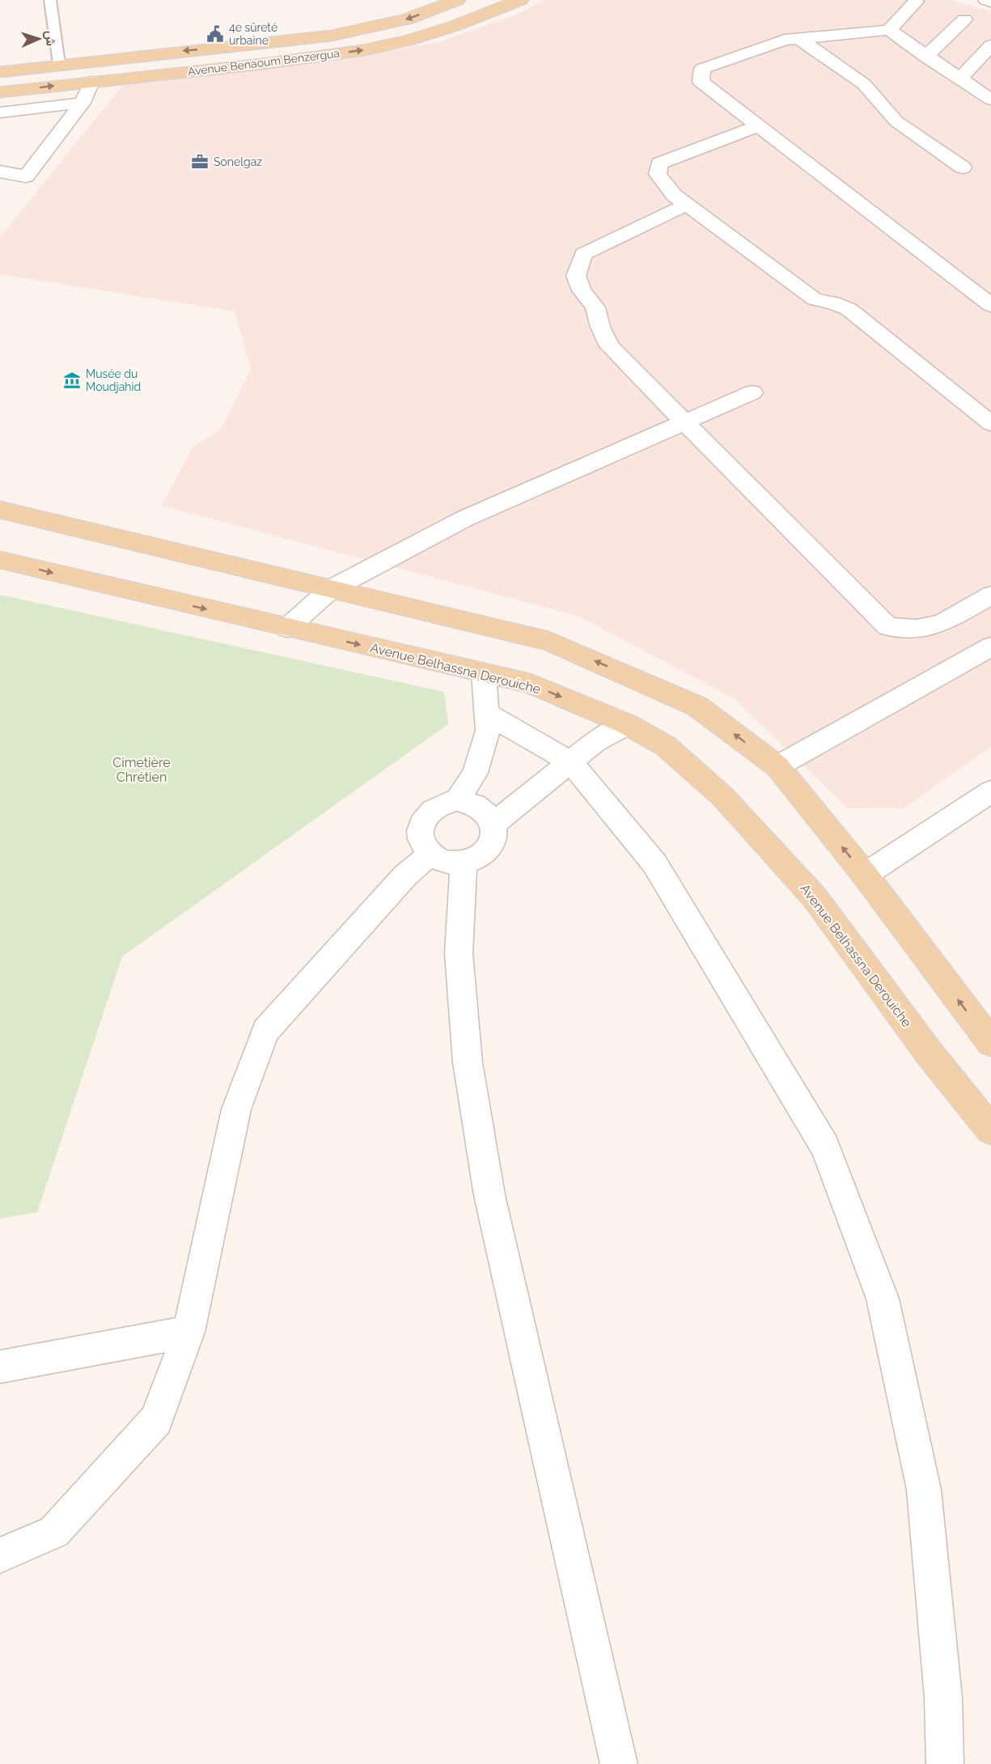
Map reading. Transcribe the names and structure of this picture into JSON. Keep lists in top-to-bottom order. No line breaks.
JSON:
{"streets":{"main road":["Avenue Benaoum Benzergua","Avenue Belhassna Derouiche"]},"parks":["Cimetière Chrétien"],"places":{"public building":["4e sûreté urbaine"],"office":["Sonelgaz"],"museum":["Musée du Moudjahid"]},"north":"right"}
